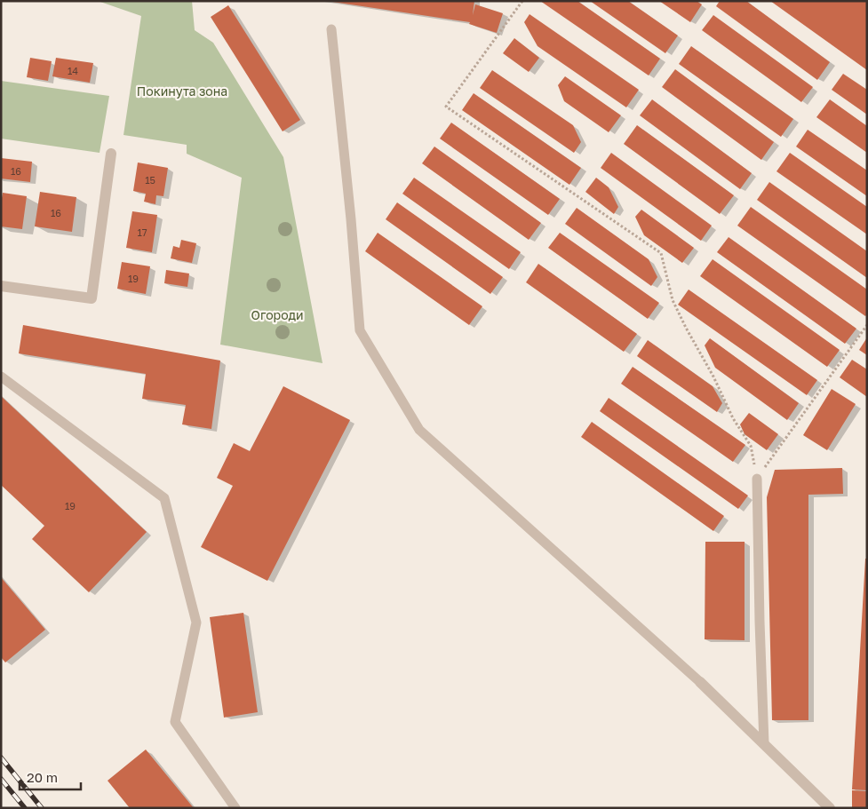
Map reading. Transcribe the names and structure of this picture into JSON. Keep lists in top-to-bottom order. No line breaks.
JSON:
{"parks":["Покинута зона","Огороди"],"house_numbers":["14","16","15","16","17","19","19"],"scale_bar":"20 m"}
